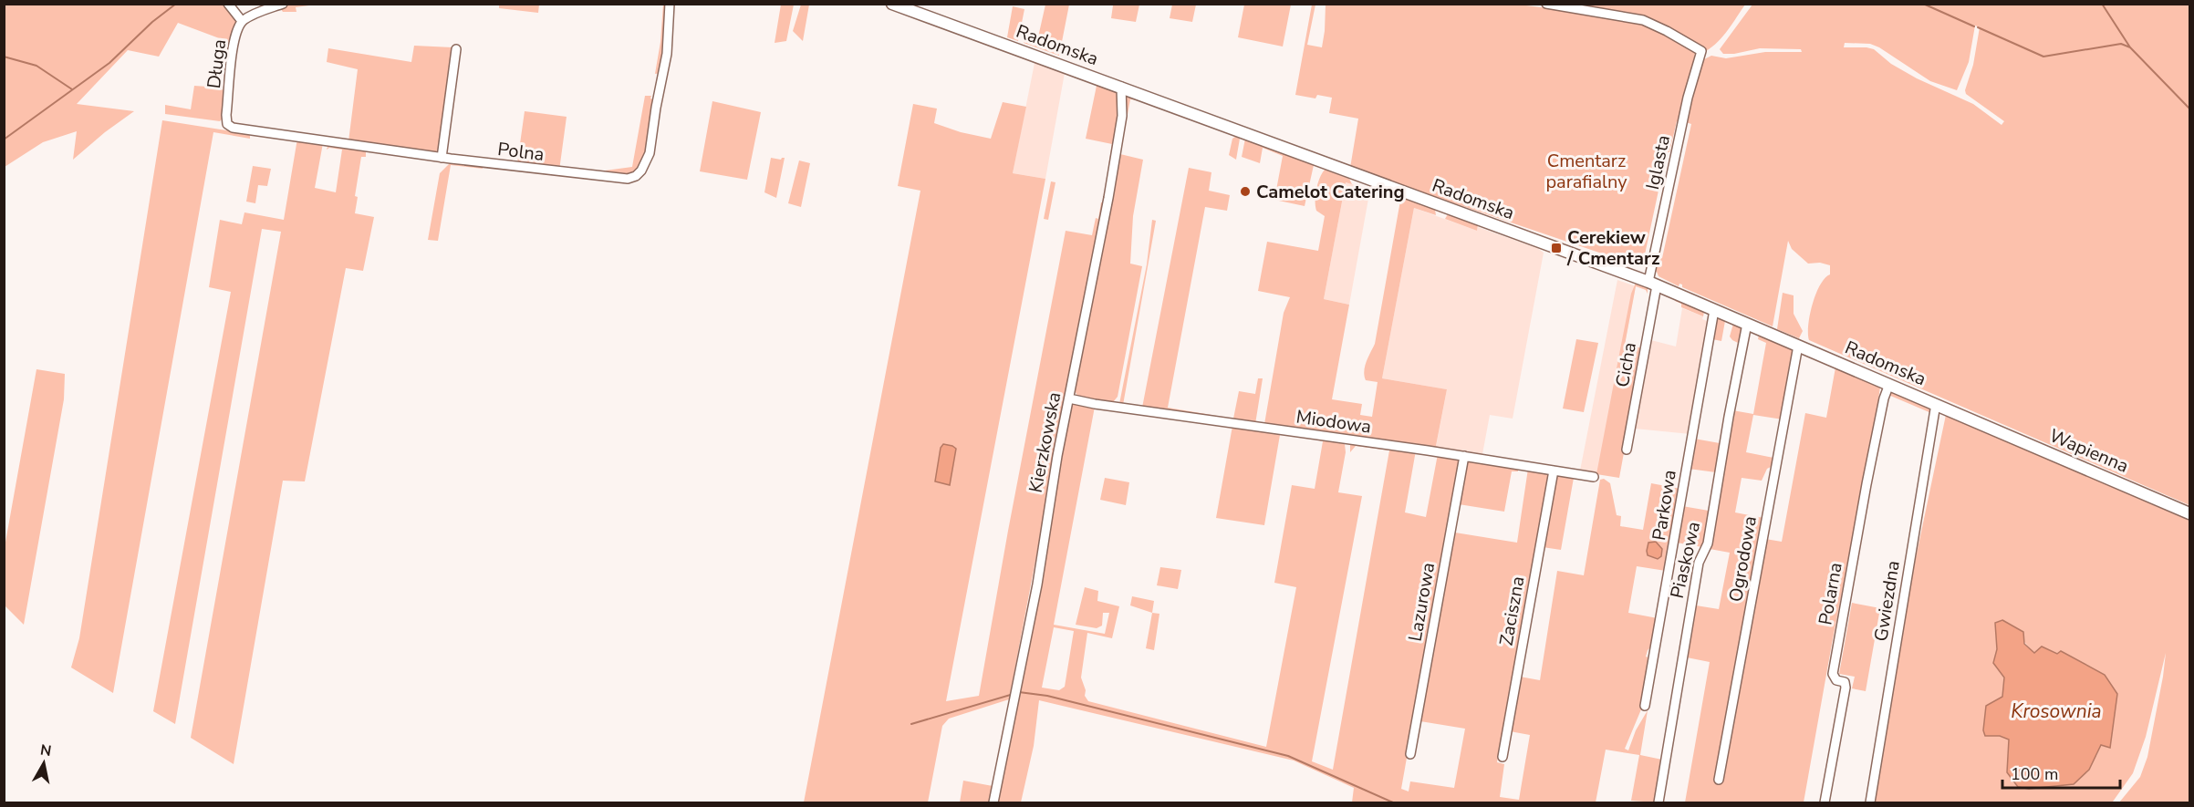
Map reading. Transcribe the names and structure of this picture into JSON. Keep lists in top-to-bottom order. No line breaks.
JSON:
{"streets":{"street":["Radomska","Długa","Polna","Iglasta","Cicha","Miodowa","Kierzkowska","Wapienna","Parkowa","Ogrodowa","Piaskowa","Polarna","Gwiezdna","Lazurowa","Zaciszna"]},"crossings":[["Radomska","Iglasta"],["Radomska","Cicha"],["Radomska","Kierzkowska"],["Radomska","Wapienna"],["Radomska","Parkowa"],["Radomska","Ogrodowa"],["Radomska","Piaskowa"],["Radomska","Polarna"],["Radomska","Gwiezdna"],["Długa","Polna"],["Iglasta","Cicha"],["Miodowa","Kierzkowska"],["Miodowa","Lazurowa"],["Miodowa","Zaciszna"]],"water":["Krosownia"],"parks":["Cmentarz parafialny"],"places":{"other":["Camelot Catering"],"transit":["Cerekiew / Cmentarz"]},"scale_bar":"100 m","north":"top"}
